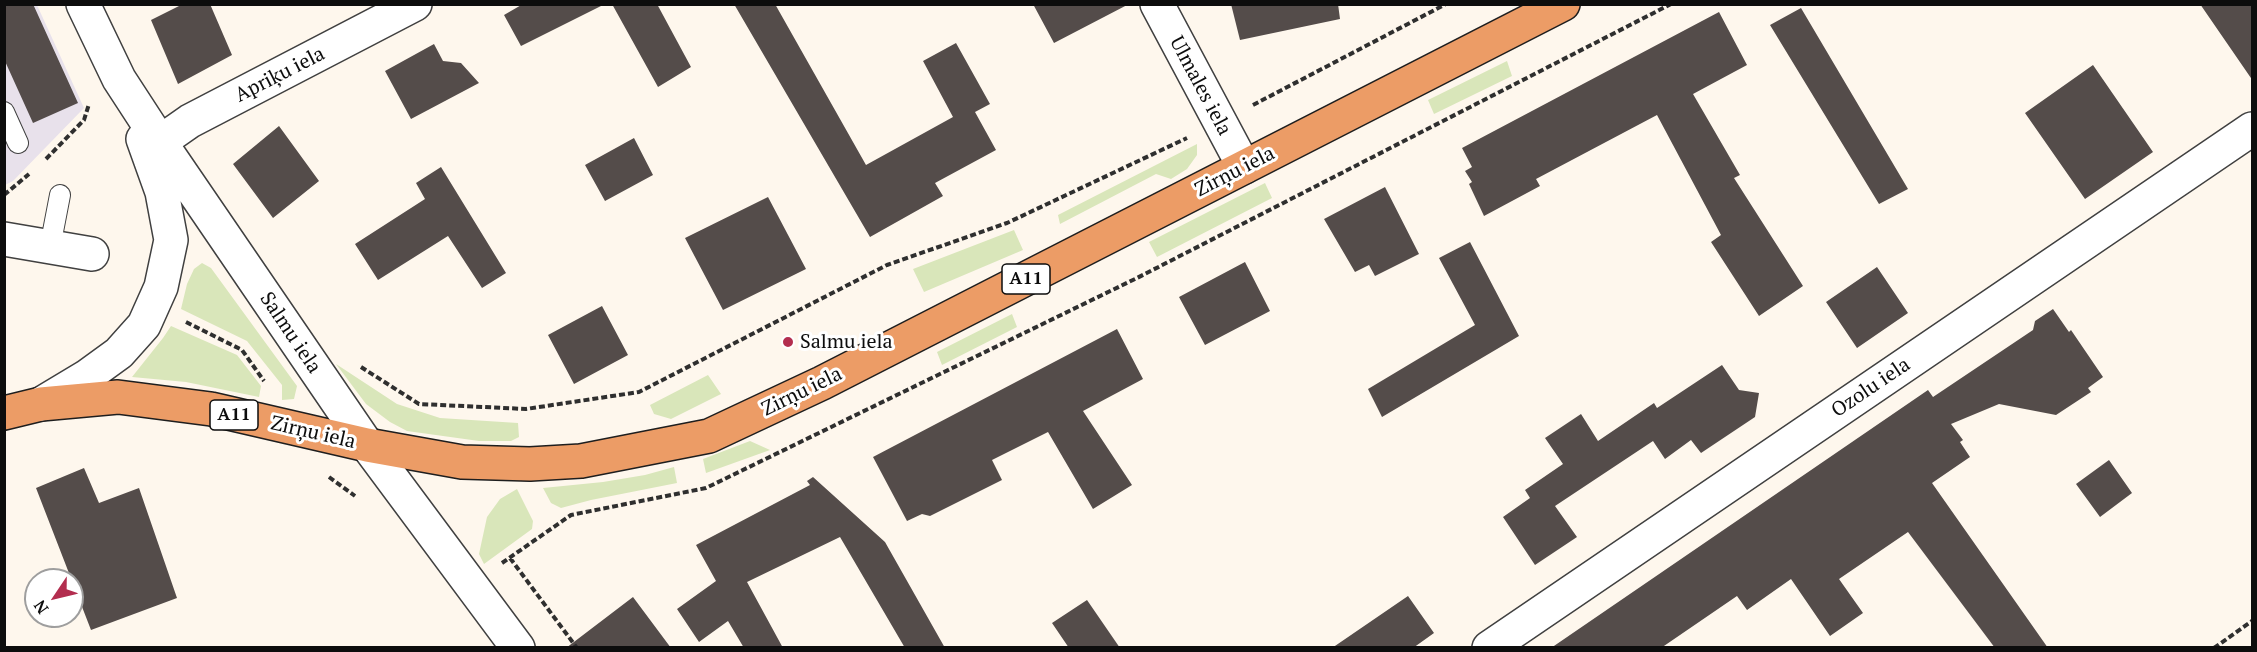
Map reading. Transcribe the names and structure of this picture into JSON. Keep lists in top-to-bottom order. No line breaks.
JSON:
{"streets":{"highway":["Zirņu iela","A11"],"street":["Apriķu iela","Ulmales iela","Salmu iela","Ozolu iela"]},"crossings":[["Apriķu iela","Salmu iela"],["Ulmales iela","Zirņu iela"],["Zirņu iela","Salmu iela"]],"places":["Salmu iela"],"north":"bottom left"}
